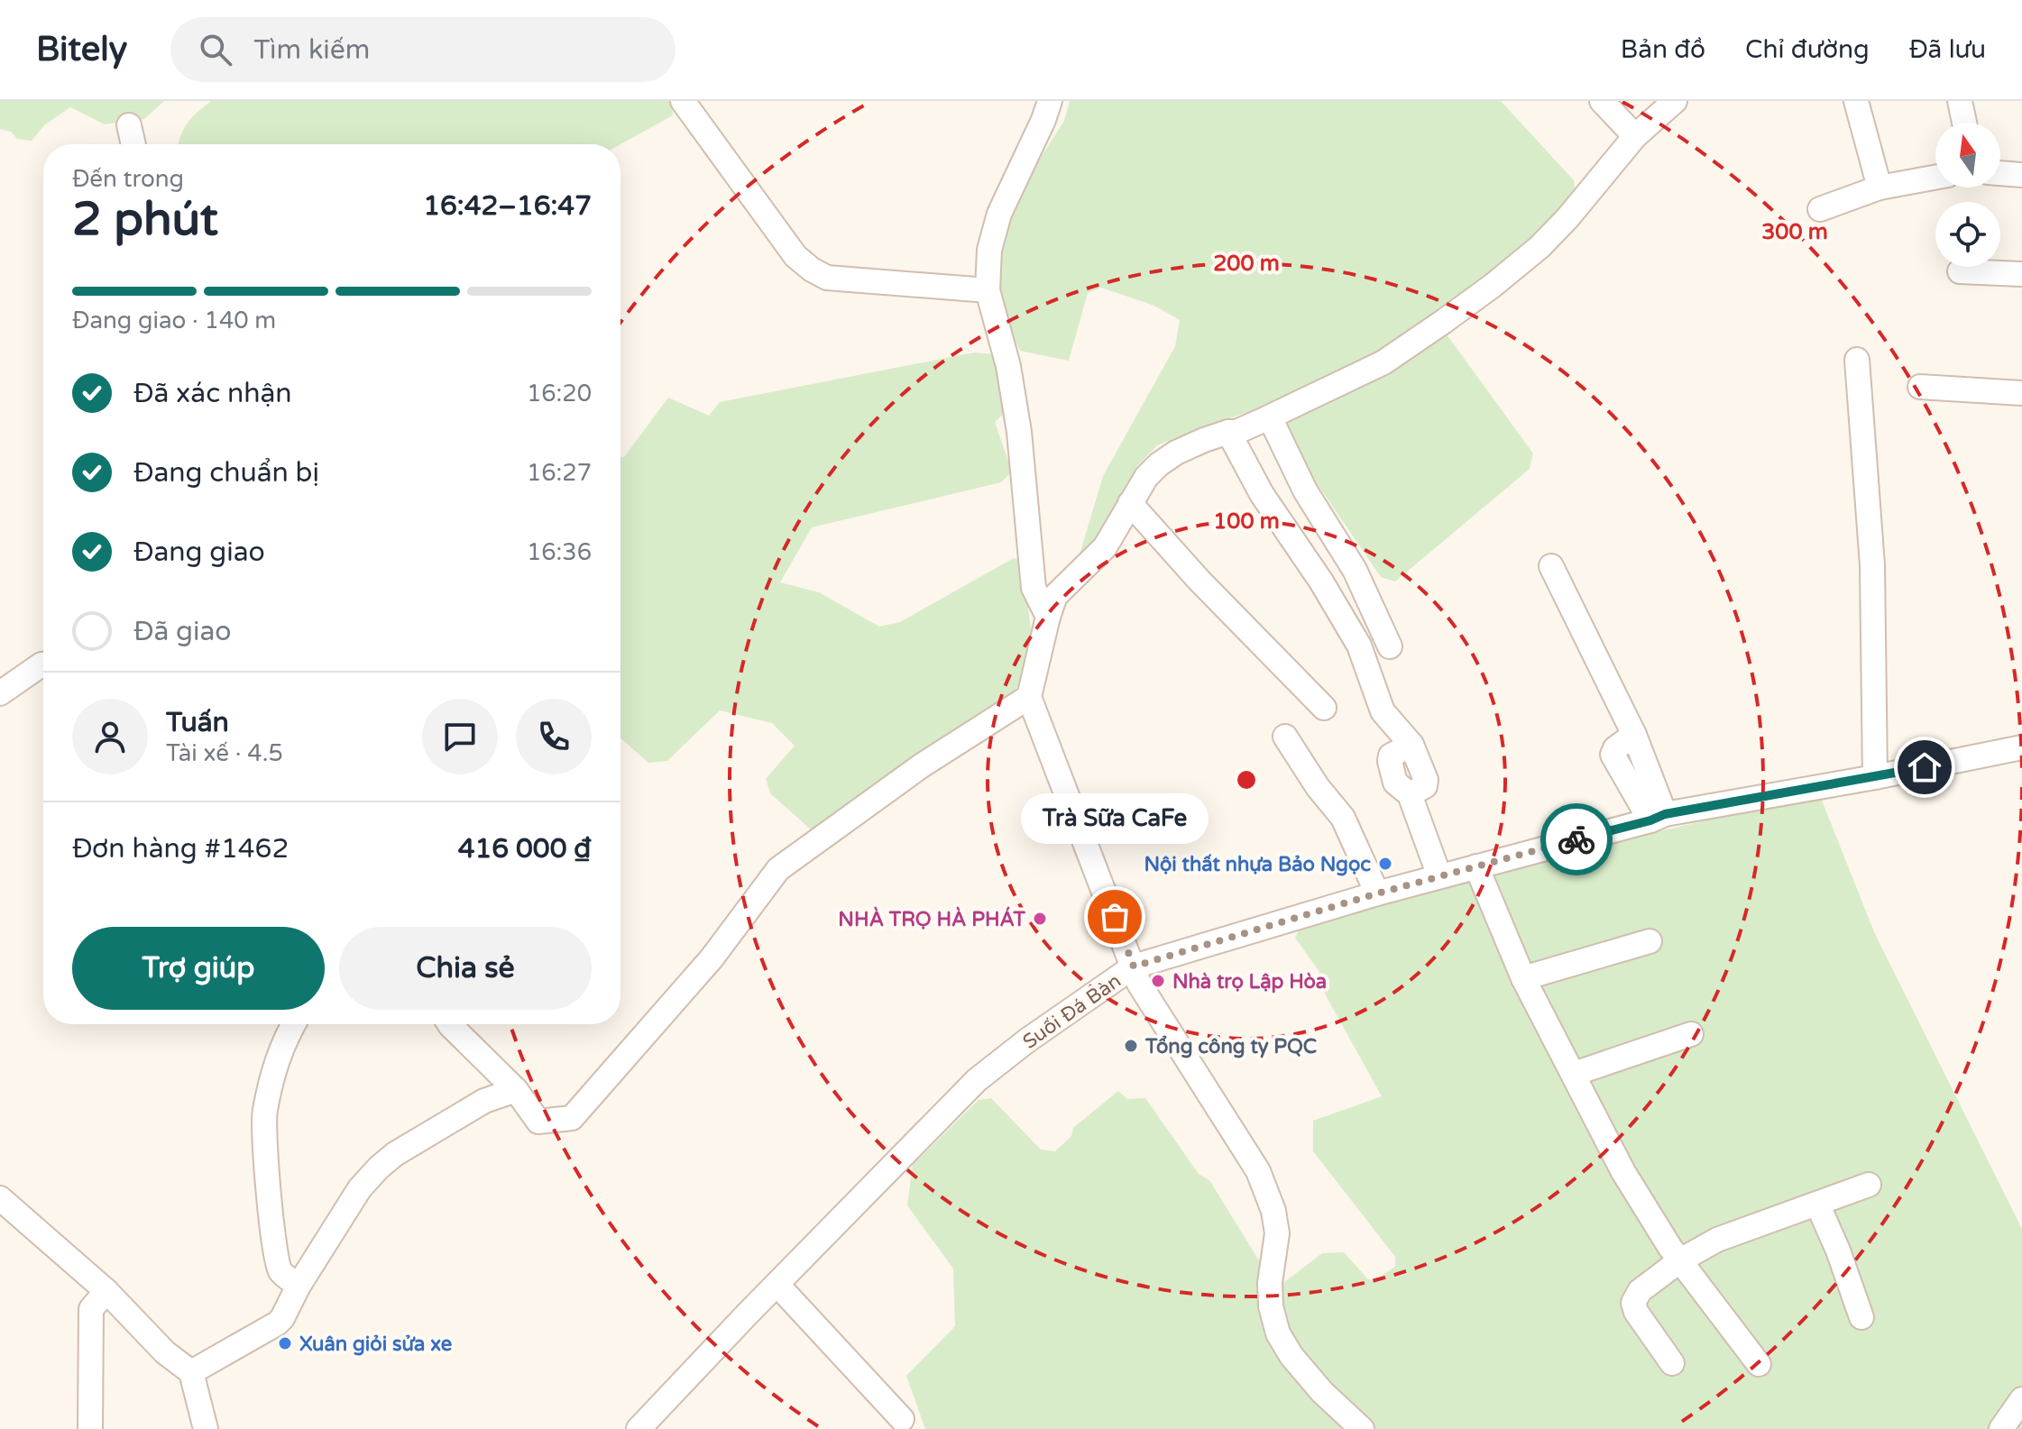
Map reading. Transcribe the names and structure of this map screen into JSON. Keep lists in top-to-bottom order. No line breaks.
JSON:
{"streets":{"street":["Suối Đá Bàn"]},"places":["Nội thất nhựa Bảo Ngọc","Trà Sữa CaFe","NHÀ TRỌ HÀ PHÁT","Nhà trọ Lập Hòa","Tổng công ty PQC","Xuân giỏi sửa xe"],"north":"top","page":{"header":"Bitely","search":"Tìm kiếm","nav":["Bản đồ","Chỉ đường","Đã lưu"],"heading":["2 phút","Đến trong","16:42–16:47"],"panel":["Tuấn","Tài xế · 4.5","Đơn hàng #1462","416 000 ₫"],"bar":"Đang giao · 140 m","list":[["Đã xác nhận","16:20"],["Đang chuẩn bị","16:27"],["Đang giao","16:36"],"Đã giao"],"bubble":"Trà Sữa CaFe","buttons":["Trợ giúp","Chia sẻ"]},"rings":["300 m","200 m","100 m"]}
